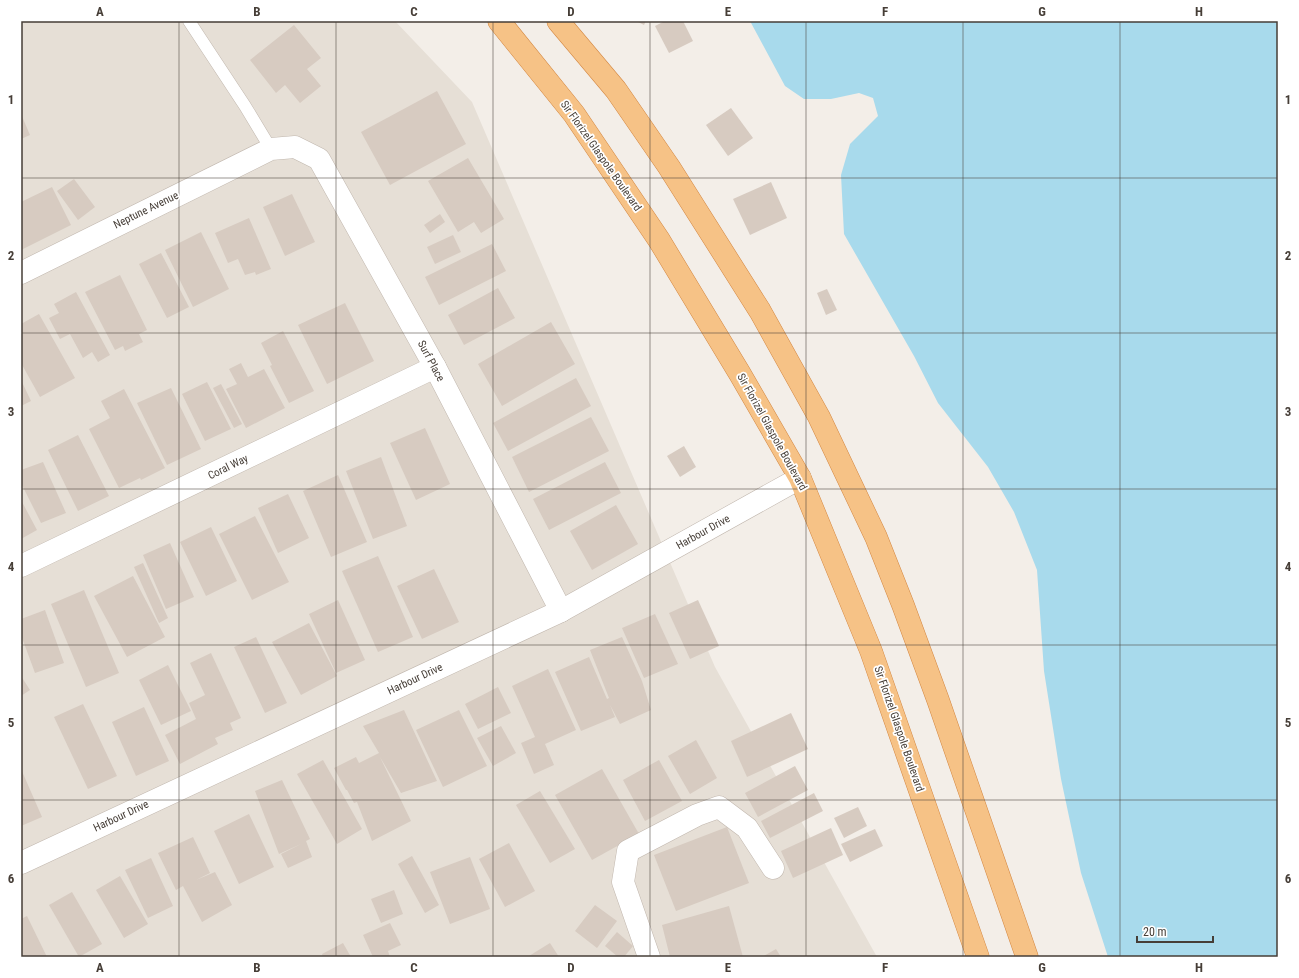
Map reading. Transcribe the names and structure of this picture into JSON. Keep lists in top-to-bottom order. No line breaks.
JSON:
{"streets":{"highway":["Sir Florizel Glaspole Boulevard"],"street":["Neptune Avenue","Surf Place","Coral Way","Harbour Drive"]},"crossings":[["Sir Florizel Glaspole Boulevard","Harbour Drive"],["Neptune Avenue","Surf Place"],["Surf Place","Coral Way"],["Surf Place","Harbour Drive"]],"scale_bar":"20 m","grid":{"columns":["A","B","C","D","E","F","G","H"],"rows":["1","2","3","4","5","6"]}}
